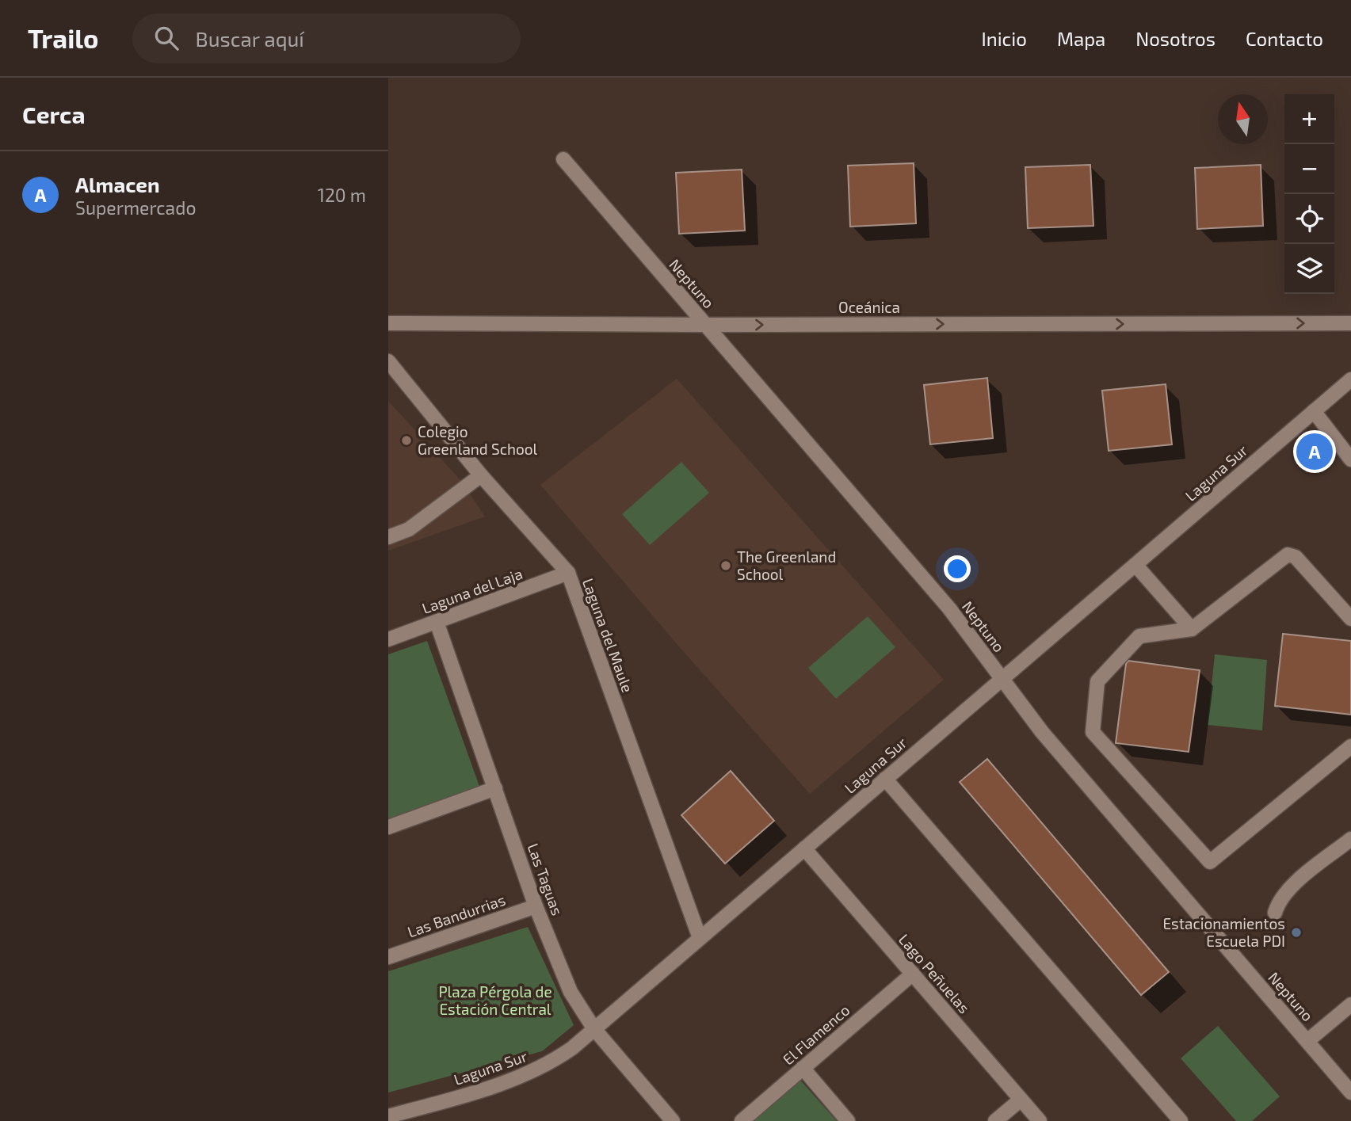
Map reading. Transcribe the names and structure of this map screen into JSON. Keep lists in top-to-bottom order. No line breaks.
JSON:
{"streets":{"street":["Neptuno","Oceánica","Laguna Sur","Laguna del Laja","Laguna del Maule","Las Taguas","Las Bandurrias","Lago Peñuelas","El Flamenco"]},"crossings":[["Neptuno","Oceánica"],["Neptuno","Laguna Sur"],["Laguna Sur","Laguna del Maule"],["Laguna Sur","Las Taguas"],["Laguna Sur","Lago Peñuelas"],["Laguna del Laja","Laguna del Maule"],["Laguna del Laja","Las Taguas"],["Las Taguas","Las Bandurrias"],["Lago Peñuelas","El Flamenco"]],"one_way":["Oceánica"],"parks":["Plaza Pérgola de Estación Central"],"places":["Colegio Greenland School","The Greenland School","Estacionamientos Escuela PDI"],"north":"top","page":{"header":"Trailo","search":"Buscar aquí","nav":["Inicio","Mapa","Nosotros","Contacto"],"heading":"Cerca","map_buttons":["+","−"],"list":[{"mark":"A","name":"Almacen","note":"Supermercado","value":"120 m"}],"pins":"A"}}
